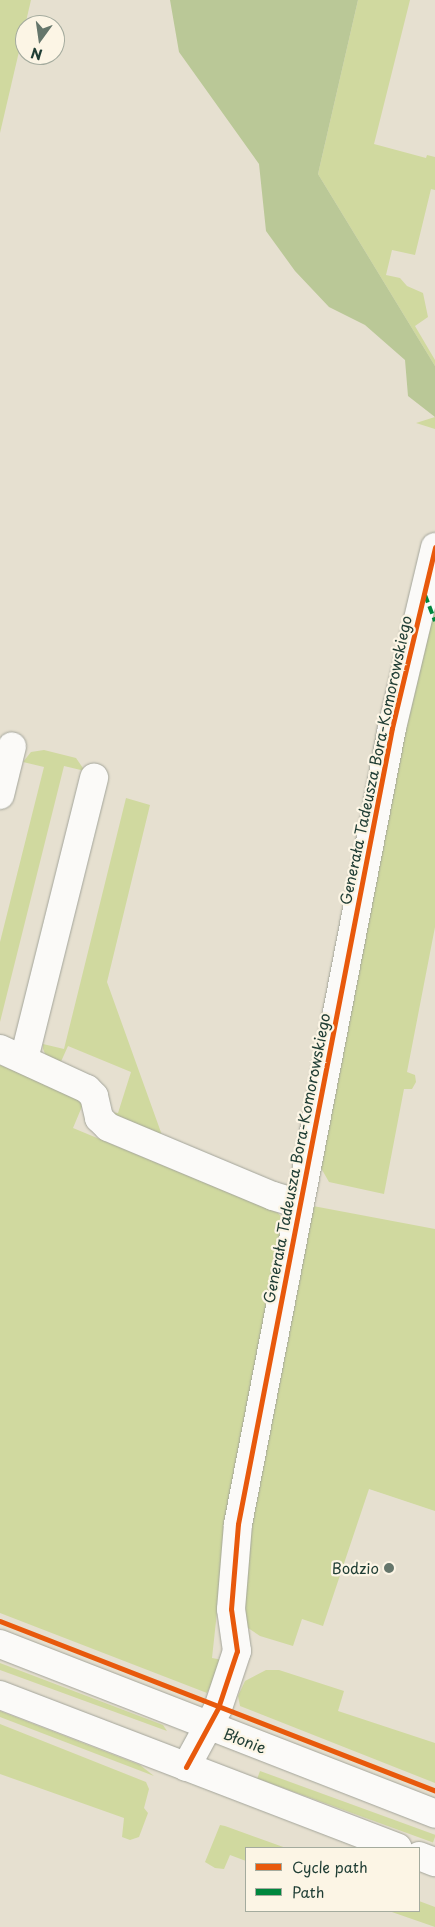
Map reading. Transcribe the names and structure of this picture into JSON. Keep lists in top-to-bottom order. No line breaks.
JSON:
{"streets":{"street":["Generała Tadeusza Bora-Komorowskiego","Błonie"]},"crossings":[["Generała Tadeusza Bora-Komorowskiego","Błonie"]],"places":["Bodzio"],"legend":["Cycle path","Path"],"north":"bottom"}
